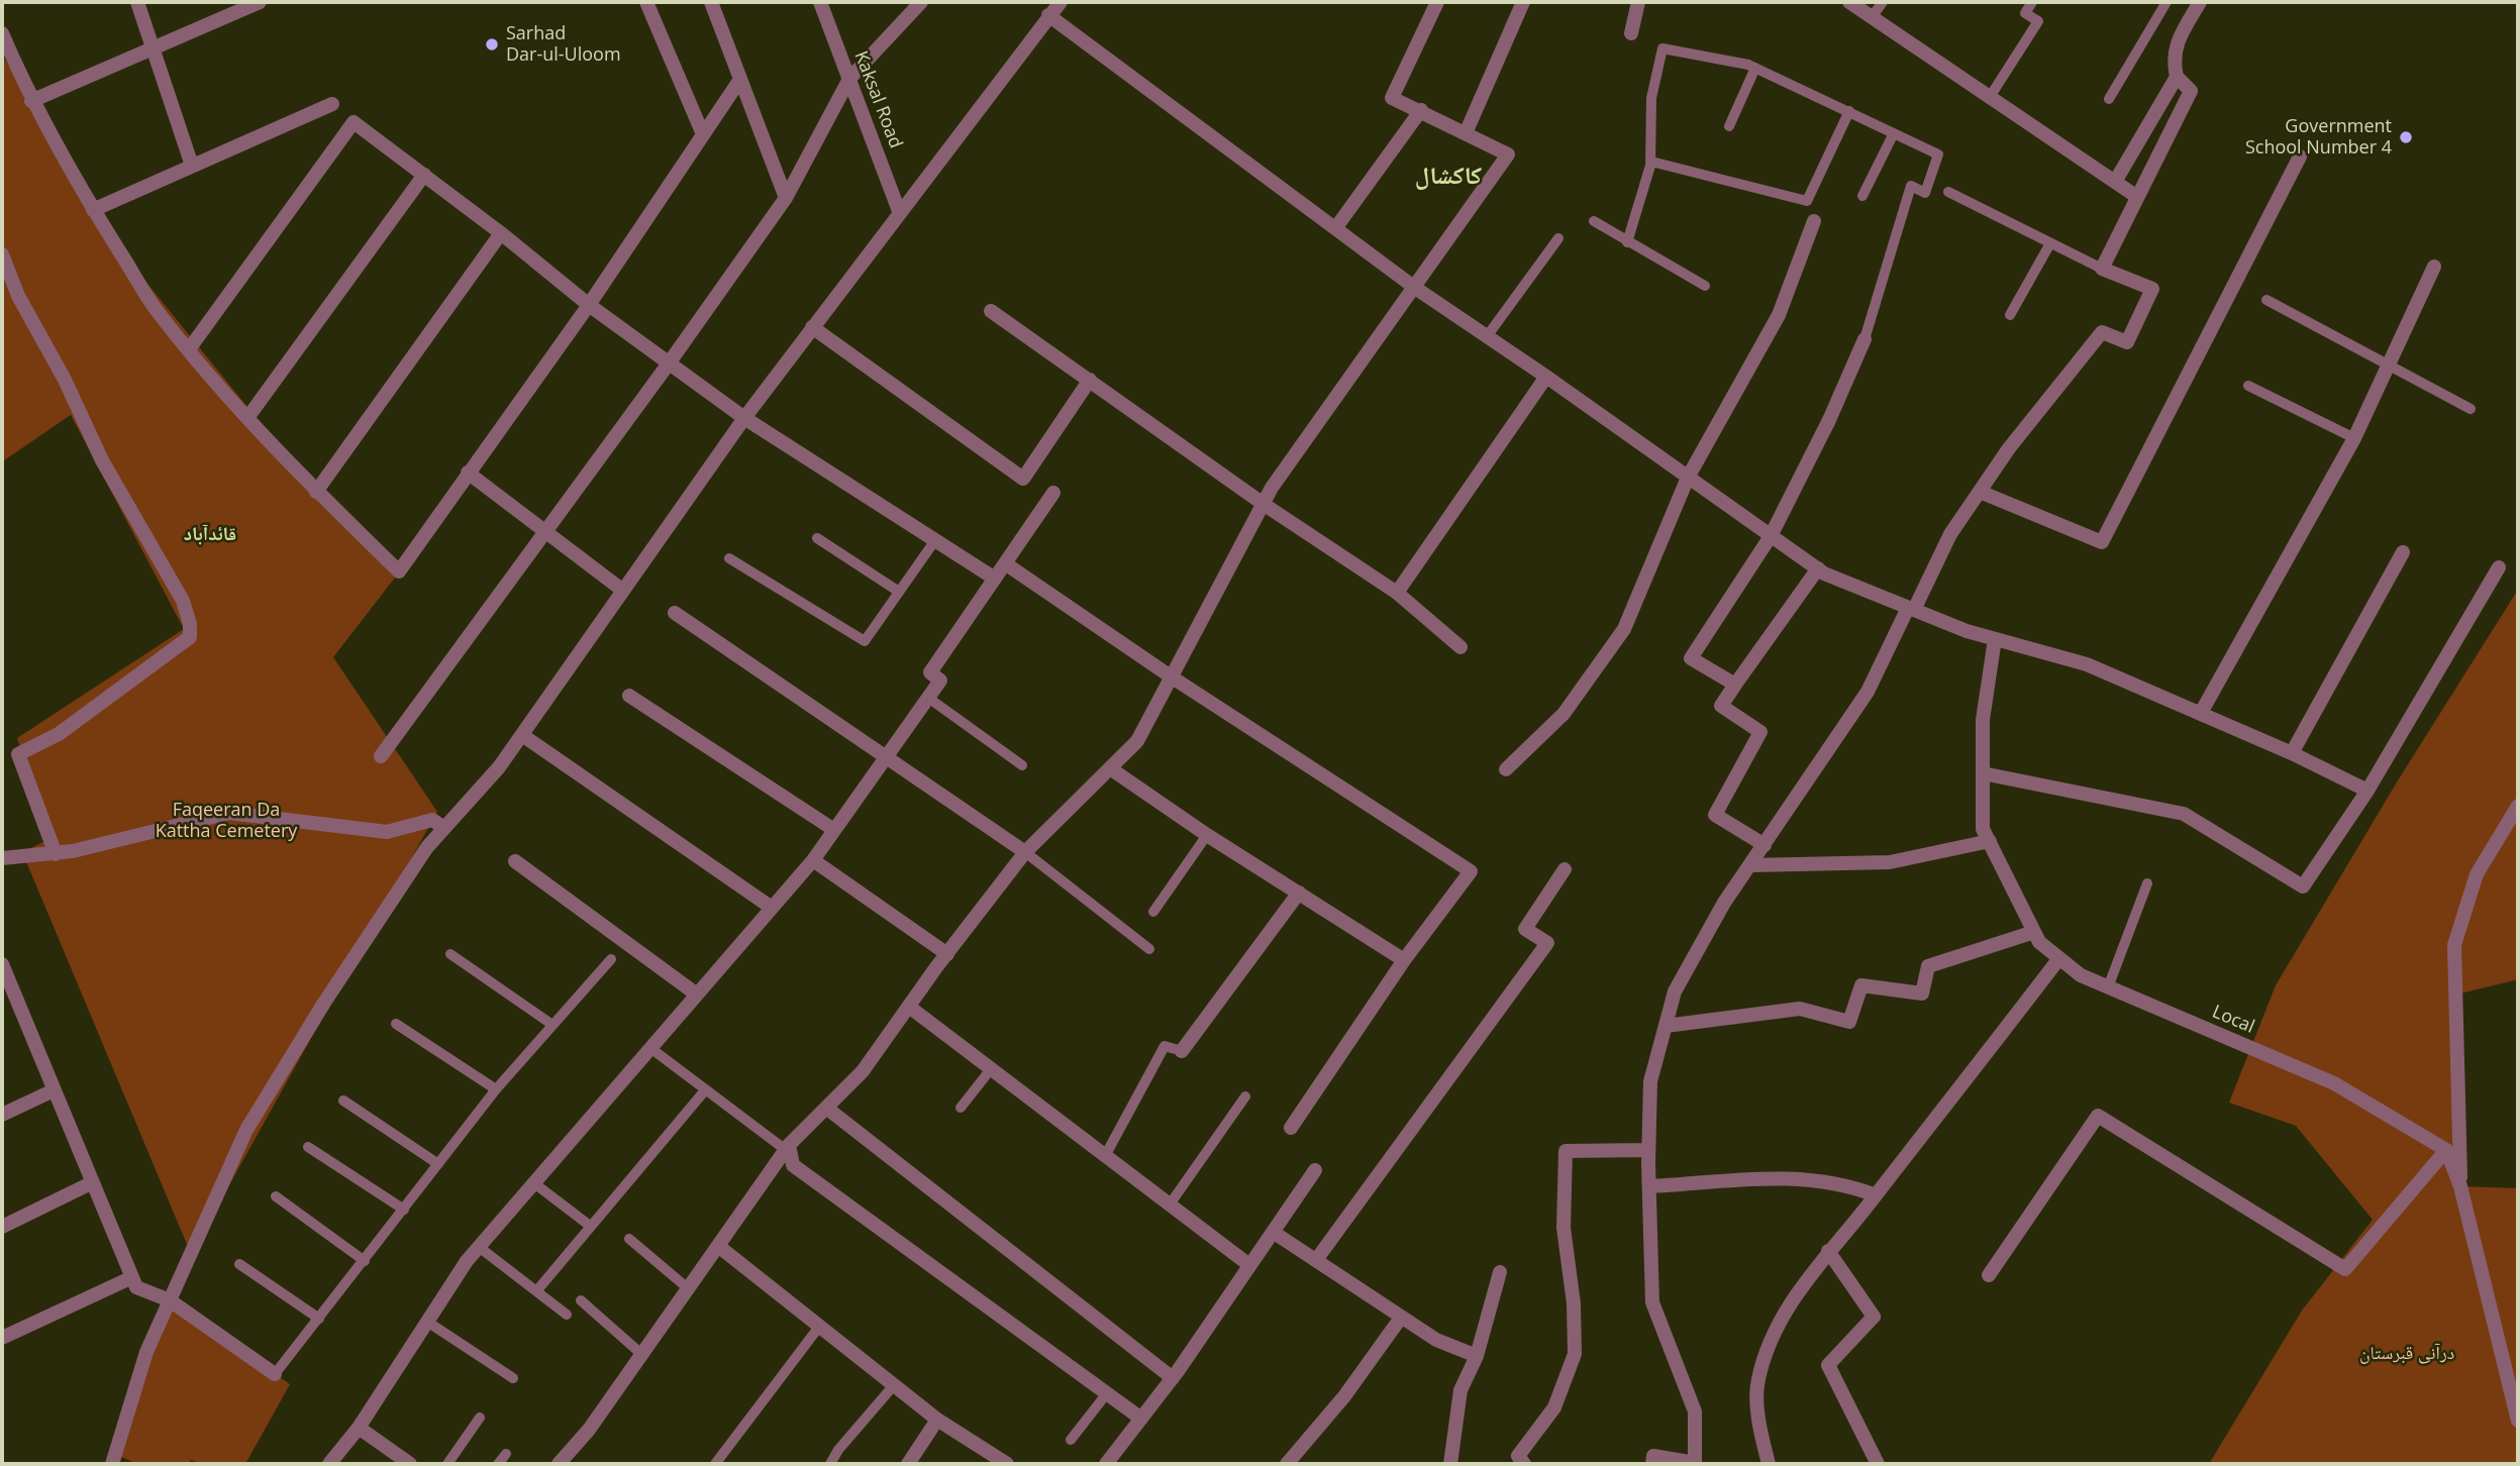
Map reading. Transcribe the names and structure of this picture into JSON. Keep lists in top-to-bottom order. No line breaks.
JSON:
{"streets":{"street":["Kaksal Road","Local"]},"districts":["کاکشال","قائدآباد"],"parks":["Faqeeran Da Kattha Cemetery","درآنی قبرستان"],"places":["Sarhad Dar-ul-Uloom","Government School Number 4"]}
